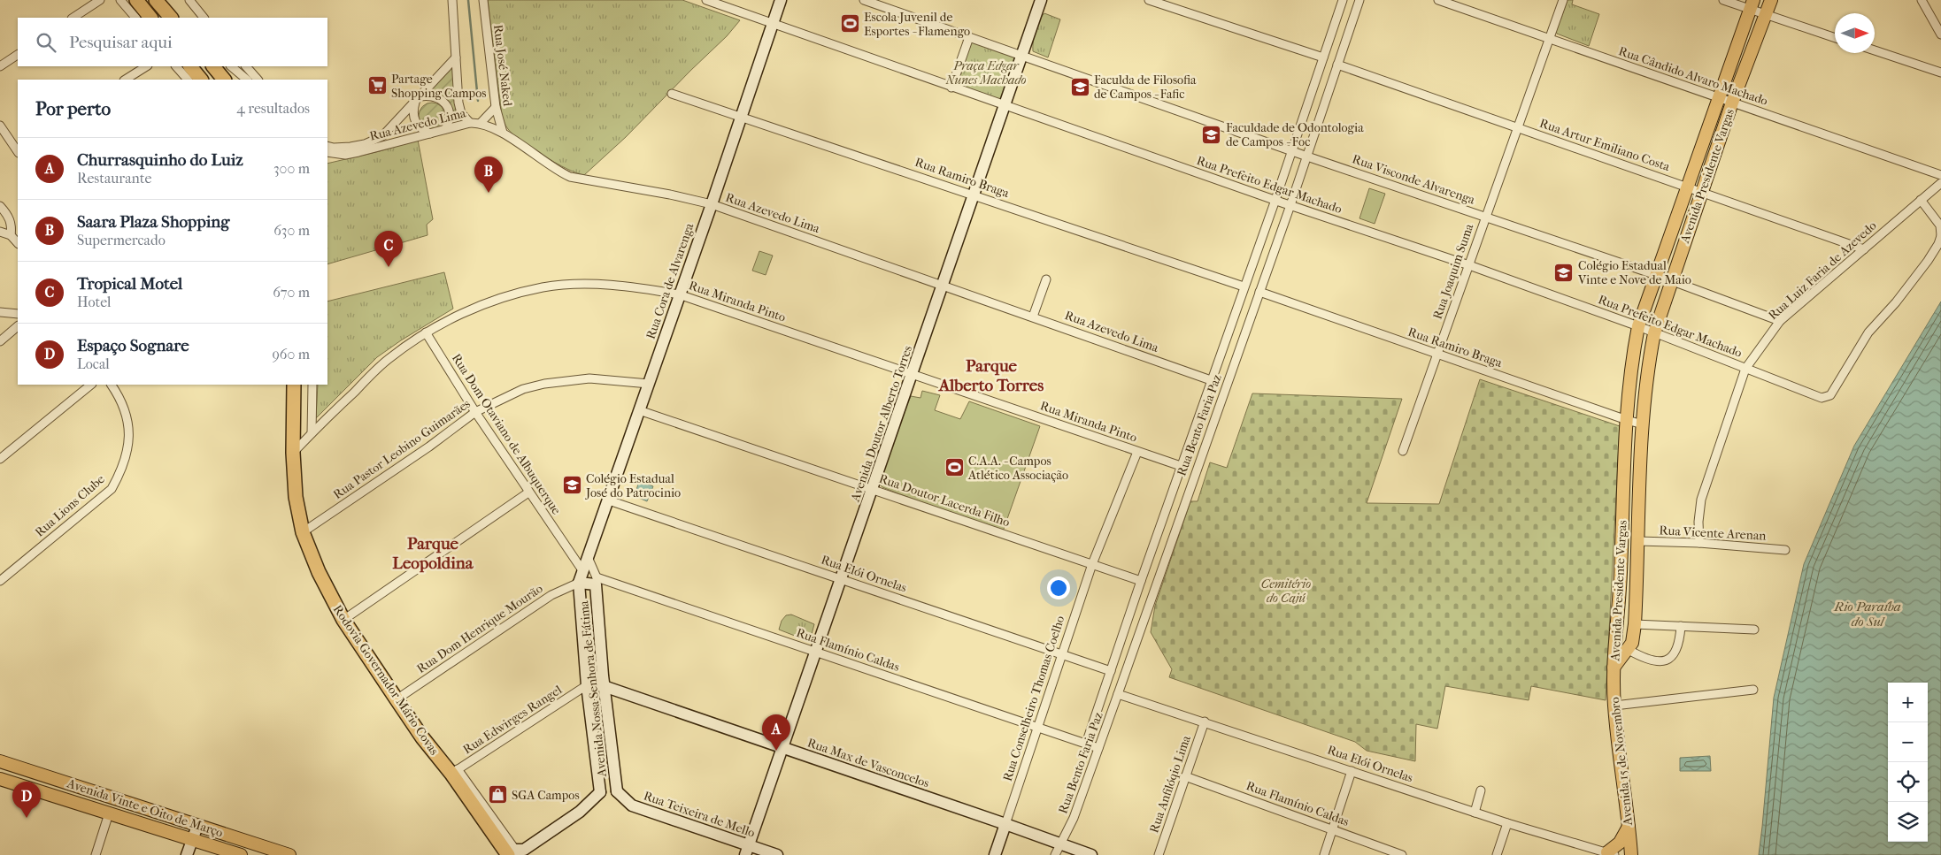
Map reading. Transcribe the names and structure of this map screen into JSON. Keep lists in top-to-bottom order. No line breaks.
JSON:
{"streets":{"highway":["Rodovia Governador Mário Covas"],"main road":["Avenida Presidente Vargas","Rua Cora de Alvarenga","Avenida Doutor Alberto Torres","Avenida Nossa Senhora de Fátima","Rua Conselheiro Thomas Coelho","Avenida 15 de Novembro","Rua Max de Vasconcelos","Avenida Vinte e Oito de Março","Rua Teixeira de Mello"],"street":["Rua José Naked","Rua Cândido Alvaro Machado","Rua Azevedo Lima","Rua Artur Emiliano Costa","Rua Ramiro Braga","Rua Visconde Alvarenga","Rua Prefeito Edgar Machado","Rua Luiz Faria de Azevedo","Rua Joaquim Suma","Rua Miranda Pinto","Rua Bento Faria Paz","Rua Dom Otaviano de Albuquerque","Rua Pastor Leobino Guimarães","Rua Doutor Lacerda Filho","Rua Lions Clube","Rua Vicente Arenan","Rua Elói Ornelas","Rua Dom Henrique Mourão","Rua Flamínio Caldas","Rua Edwirges Rangel","Rua Anfilóqio Lima"]},"crossings":[["Rua José Naked","Rua Azevedo Lima"],["Rua Cândido Alvaro Machado","Avenida Presidente Vargas"],["Rua Cândido Alvaro Machado","Rua Joaquim Suma"],["Rua Azevedo Lima","Rua Cora de Alvarenga"],["Rua Azevedo Lima","Avenida Doutor Alberto Torres"],["Rua Azevedo Lima","Rua Bento Faria Paz"],["Rua Artur Emiliano Costa","Avenida Presidente Vargas"],["Rua Artur Emiliano Costa","Rua Luiz Faria de Azevedo"],["Rua Artur Emiliano Costa","Rua Joaquim Suma"],["Rua Artur Emiliano Costa","Rua Bento Faria Paz"],["Avenida Presidente Vargas","Rua Ramiro Braga"],["Avenida Presidente Vargas","Rua Visconde Alvarenga"],["Avenida Presidente Vargas","Rua Prefeito Edgar Machado"],["Avenida Presidente Vargas","Rua Vicente Arenan"],["Avenida Presidente Vargas","Avenida 15 de Novembro"],["Rua Ramiro Braga","Rua Joaquim Suma"],["Rua Ramiro Braga","Rua Cora de Alvarenga"],["Rua Ramiro Braga","Avenida Doutor Alberto Torres"],["Rua Ramiro Braga","Rua Bento Faria Paz"],["Rua Visconde Alvarenga","Rua Luiz Faria de Azevedo"],["Rua Visconde Alvarenga","Rua Joaquim Suma"],["Rua Visconde Alvarenga","Avenida Doutor Alberto Torres"],["Rua Visconde Alvarenga","Rua Bento Faria Paz"],["Rua Prefeito Edgar Machado","Rua Luiz Faria de Azevedo"],["Rua Prefeito Edgar Machado","Rua Joaquim Suma"],["Rua Prefeito Edgar Machado","Rua Cora de Alvarenga"],["Rua Prefeito Edgar Machado","Avenida Doutor Alberto Torres"],["Rua Prefeito Edgar Machado","Rua Bento Faria Paz"],["Rua Luiz Faria de Azevedo","Rua Vicente Arenan"],["Rua Cora de Alvarenga","Rua Miranda Pinto"],["Rua Cora de Alvarenga","Rua Dom Otaviano de Albuquerque"],["Rua Cora de Alvarenga","Rua Pastor Leobino Guimarães"],["Rua Cora de Alvarenga","Rua Doutor Lacerda Filho"],["Rua Cora de Alvarenga","Rua Elói Ornelas"],["Rua Cora de Alvarenga","Avenida Nossa Senhora de Fátima"],["Rua Miranda Pinto","Avenida Doutor Alberto Torres"],["Rua Miranda Pinto","Rua Bento Faria Paz"],["Rua Miranda Pinto","Rua Dom Otaviano de Albuquerque"],["Rua Miranda Pinto","Rodovia Governador Mário Covas"],["Rua Miranda Pinto","Rua Conselheiro Thomas Coelho"],["Avenida Doutor Alberto Torres","Rua Doutor Lacerda Filho"],["Avenida Doutor Alberto Torres","Rua Elói Ornelas"],["Avenida Doutor Alberto Torres","Rua Flamínio Caldas"],["Avenida Doutor Alberto Torres","Rua Max de Vasconcelos"],["Avenida Doutor Alberto Torres","Rua Teixeira de Mello"],["Rua Bento Faria Paz","Rua Doutor Lacerda Filho"],["Rua Bento Faria Paz","Rua Elói Ornelas"],["Rua Bento Faria Paz","Rua Flamínio Caldas"],["Rua Bento Faria Paz","Rua Max de Vasconcelos"],["Rua Dom Otaviano de Albuquerque","Rua Pastor Leobino Guimarães"],["Rua Dom Otaviano de Albuquerque","Avenida Nossa Senhora de Fátima"],["Rua Pastor Leobino Guimarães","Rodovia Governador Mário Covas"],["Rua Doutor Lacerda Filho","Rua Conselheiro Thomas Coelho"],["Rua Elói Ornelas","Rua Conselheiro Thomas Coelho"],["Rua Elói Ornelas","Rua Anfilóqio Lima"],["Rua Dom Henrique Mourão","Rodovia Governador Mário Covas"],["Rua Dom Henrique Mourão","Avenida Nossa Senhora de Fátima"],["Rua Flamínio Caldas","Avenida Nossa Senhora de Fátima"],["Rua Flamínio Caldas","Rua Conselheiro Thomas Coelho"],["Rua Flamínio Caldas","Rua Anfilóqio Lima"],["Rodovia Governador Mário Covas","Rua Edwirges Rangel"],["Avenida Nossa Senhora de Fátima","Rua Edwirges Rangel"],["Avenida Nossa Senhora de Fátima","Rua Max de Vasconcelos"],["Avenida Nossa Senhora de Fátima","Rua Teixeira de Mello"],["Rua Conselheiro Thomas Coelho","Rua Max de Vasconcelos"],["Rua Edwirges Rangel","Rua Max de Vasconcelos"]],"districts":["Parque Alberto Torres","Parque Leopoldina"],"water":["Rio Paraíba do Sul"],"parks":["Praça Edgar Nunes Machado","Cemitério do Cajú"],"places":{"sports":["Escola Juvenil de Esportes - Flamengo","C.A.A. - Campos Atlético Associação"],"supermarket":["Partage Shopping Campos"],"school or university":["Faculda de Filosofia de Campos - Fafic","Faculdade de Odontologia de Campos - Foc","Colégio Estadual Vinte e Nove de Maio","Colégio Estadual José do Patrocinio"],"shop":["SGA Campos"]},"north":"right","page":{"search":"Pesquisar aqui","heading":["Por perto","4 resultados"],"list":[{"mark":"A","name":"Churrasquinho do Luiz","note":"Restaurante","value":"300 m"},{"mark":"B","name":"Saara Plaza Shopping","note":"Supermercado","value":"630 m"},{"mark":"C","name":"Tropical Motel","note":"Hotel","value":"670 m"},{"mark":"D","name":"Espaço Sognare","note":"Local","value":"960 m"}],"pins":["B","C","A","D"],"map_buttons":["+","−"]}}
